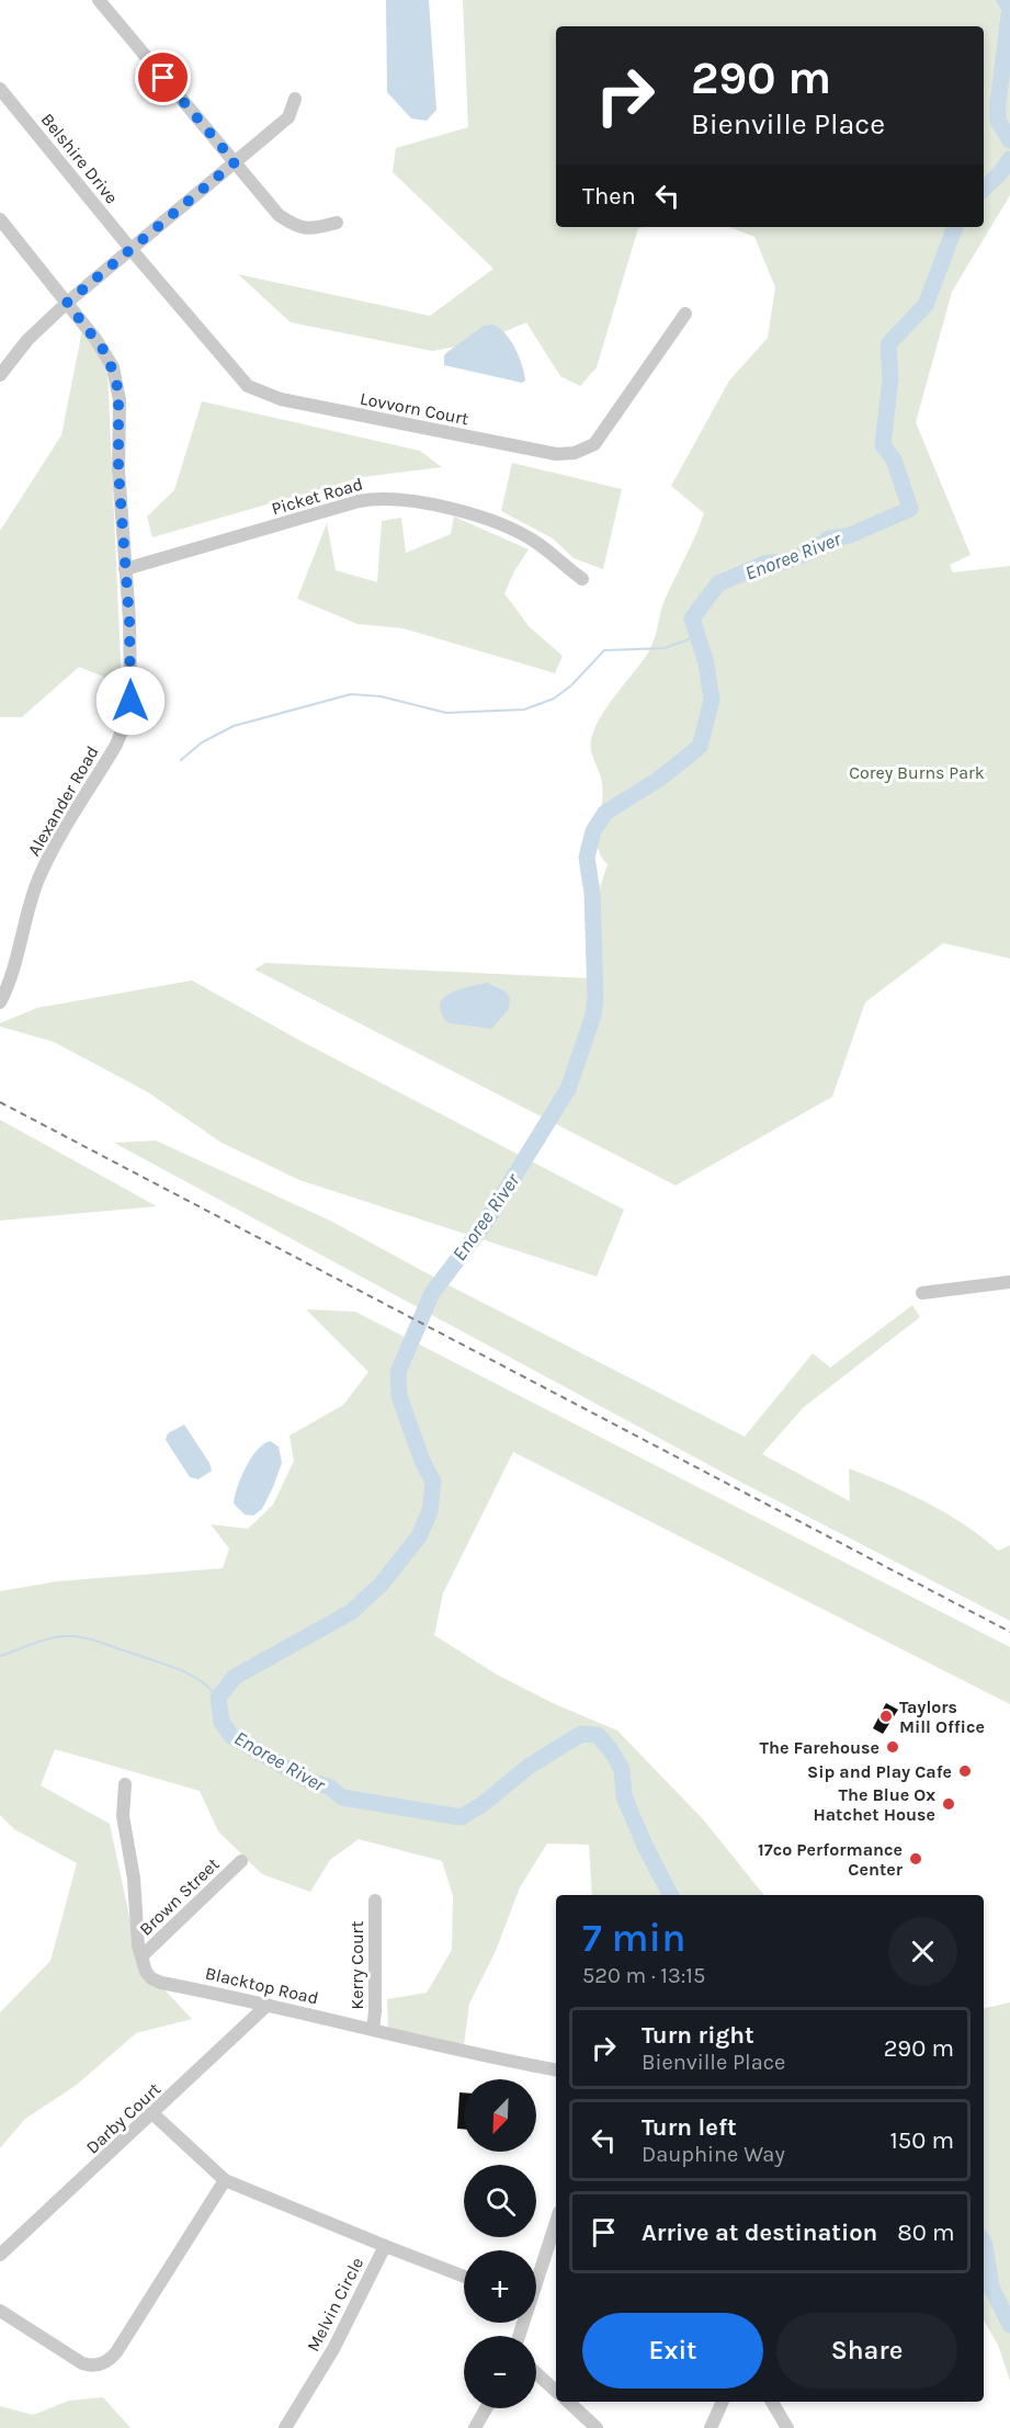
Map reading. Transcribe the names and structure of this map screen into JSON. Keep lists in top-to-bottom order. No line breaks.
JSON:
{"streets":{"street":["Belshire Drive","Lovvorn Court","Picket Road","Alexander Road","Brown Street","Kerry Court","Blacktop Road","Darby Court","Melvin Circle"]},"crossings":[["Belshire Drive","Lovvorn Court"],["Picket Road","Alexander Road"],["Brown Street","Blacktop Road"],["Kerry Court","Blacktop Road"],["Blacktop Road","Darby Court"]],"water":["Enoree River"],"parks":["Corey Burns Park"],"places":["Taylors Mill Office","The Farehouse","Sip and Play Cafe","The Blue Ox Hatchet House","17co Performance Center"],"north":"bottom left","page":{"turn":["290 m","Bienville Place"],"then":"Then","heading":["7 min","520 m · 13:15"],"list":[{"name":"Turn right","note":"Bienville Place","value":"290 m"},{"name":"Turn left","note":"Dauphine Way","value":"150 m"},{"name":"Arrive at destination","value":"80 m"}],"map_buttons":["+","−"],"buttons":["Exit","Share"]}}
